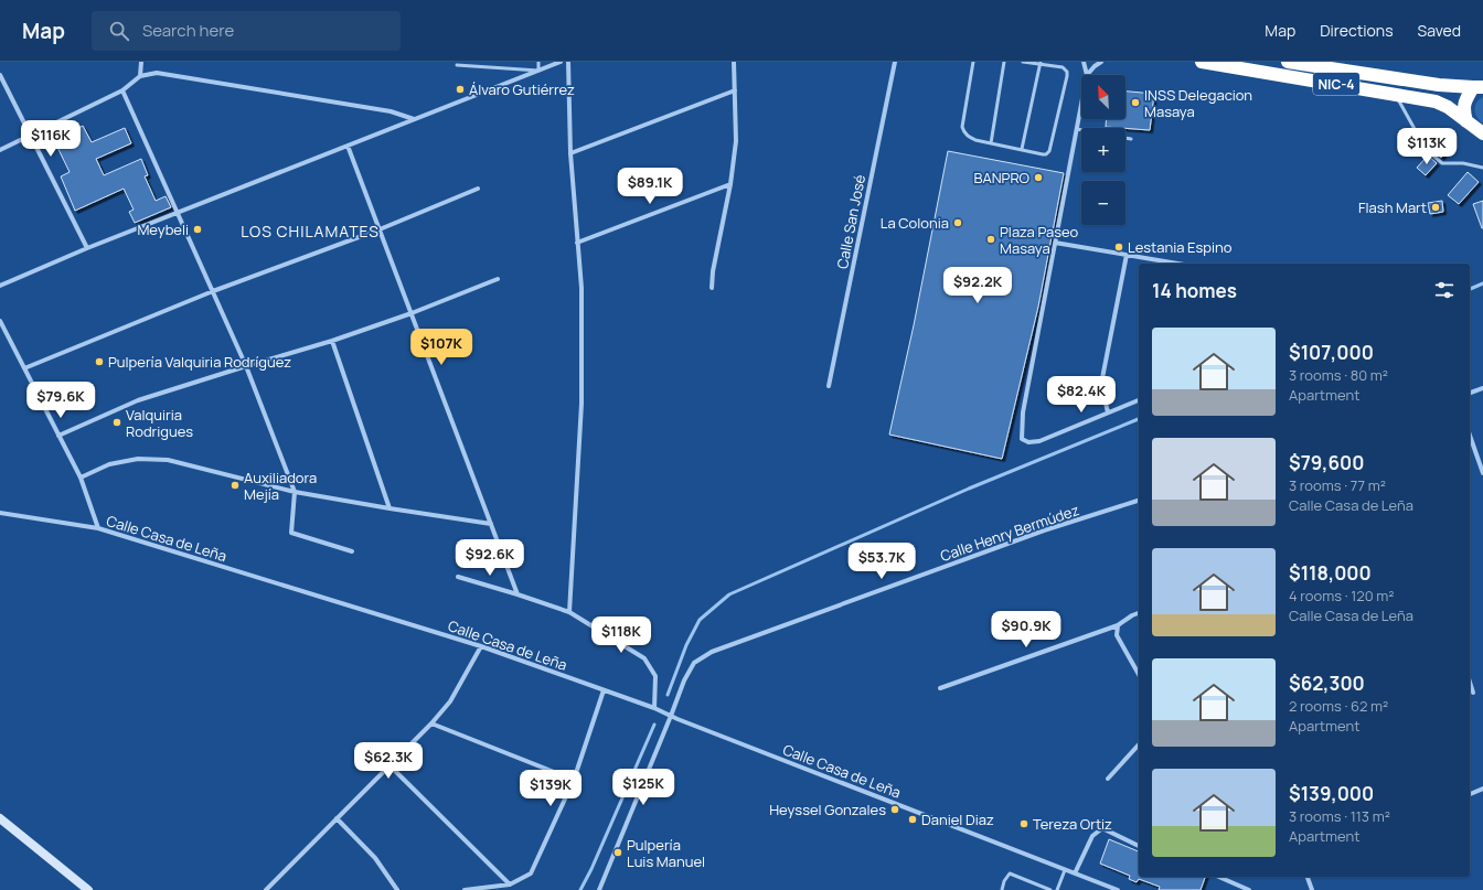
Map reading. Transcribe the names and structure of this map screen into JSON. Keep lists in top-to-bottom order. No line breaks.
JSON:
{"streets":{"highway":["NIC-4"],"street":["Calle San José","Calle Henry Bermúdez","Calle Casa de Leña"]},"crossings":[["Calle Henry Bermúdez","Calle Casa de Leña"]],"districts":["LOS CHILAMATES"],"places":["Álvaro Gutiérrez","INSS Delegacion Masaya","BANPRO","Flash Mart","La Colonia","Meybeli","Plaza Paseo Masaya","Lestania Espino","Pulpería Valquiria Rodríguez","Valquiria Rodrigues","Auxiliadora Mejía","Heyssel Gonzales","Daniel Diaz","Tereza Ortiz","Pulpería Luis Manuel"],"north":"top left","page":{"header":"Map","search":"Search here","nav":["Map","Directions","Saved"],"map_buttons":["+","−"],"price":["$116K","$113K","$89.1K","$92.2K","$107K","$82.4K","$79.6K","$92.6K","$53.7K","$90.9K","$118K","$62.3K","$125K","$139K"],"heading":"14 homes","list":[{"name":"$107,000","note":"3 rooms · 80 m² · Apartment"},{"name":"$79,600","note":"3 rooms · 77 m² · Calle Casa de Leña"},{"name":"$118,000","note":"4 rooms · 120 m² · Calle Casa de Leña"},{"name":"$62,300","note":"2 rooms · 62 m² · Apartment"},{"name":"$139,000","note":"3 rooms · 113 m² · Apartment"}]}}
